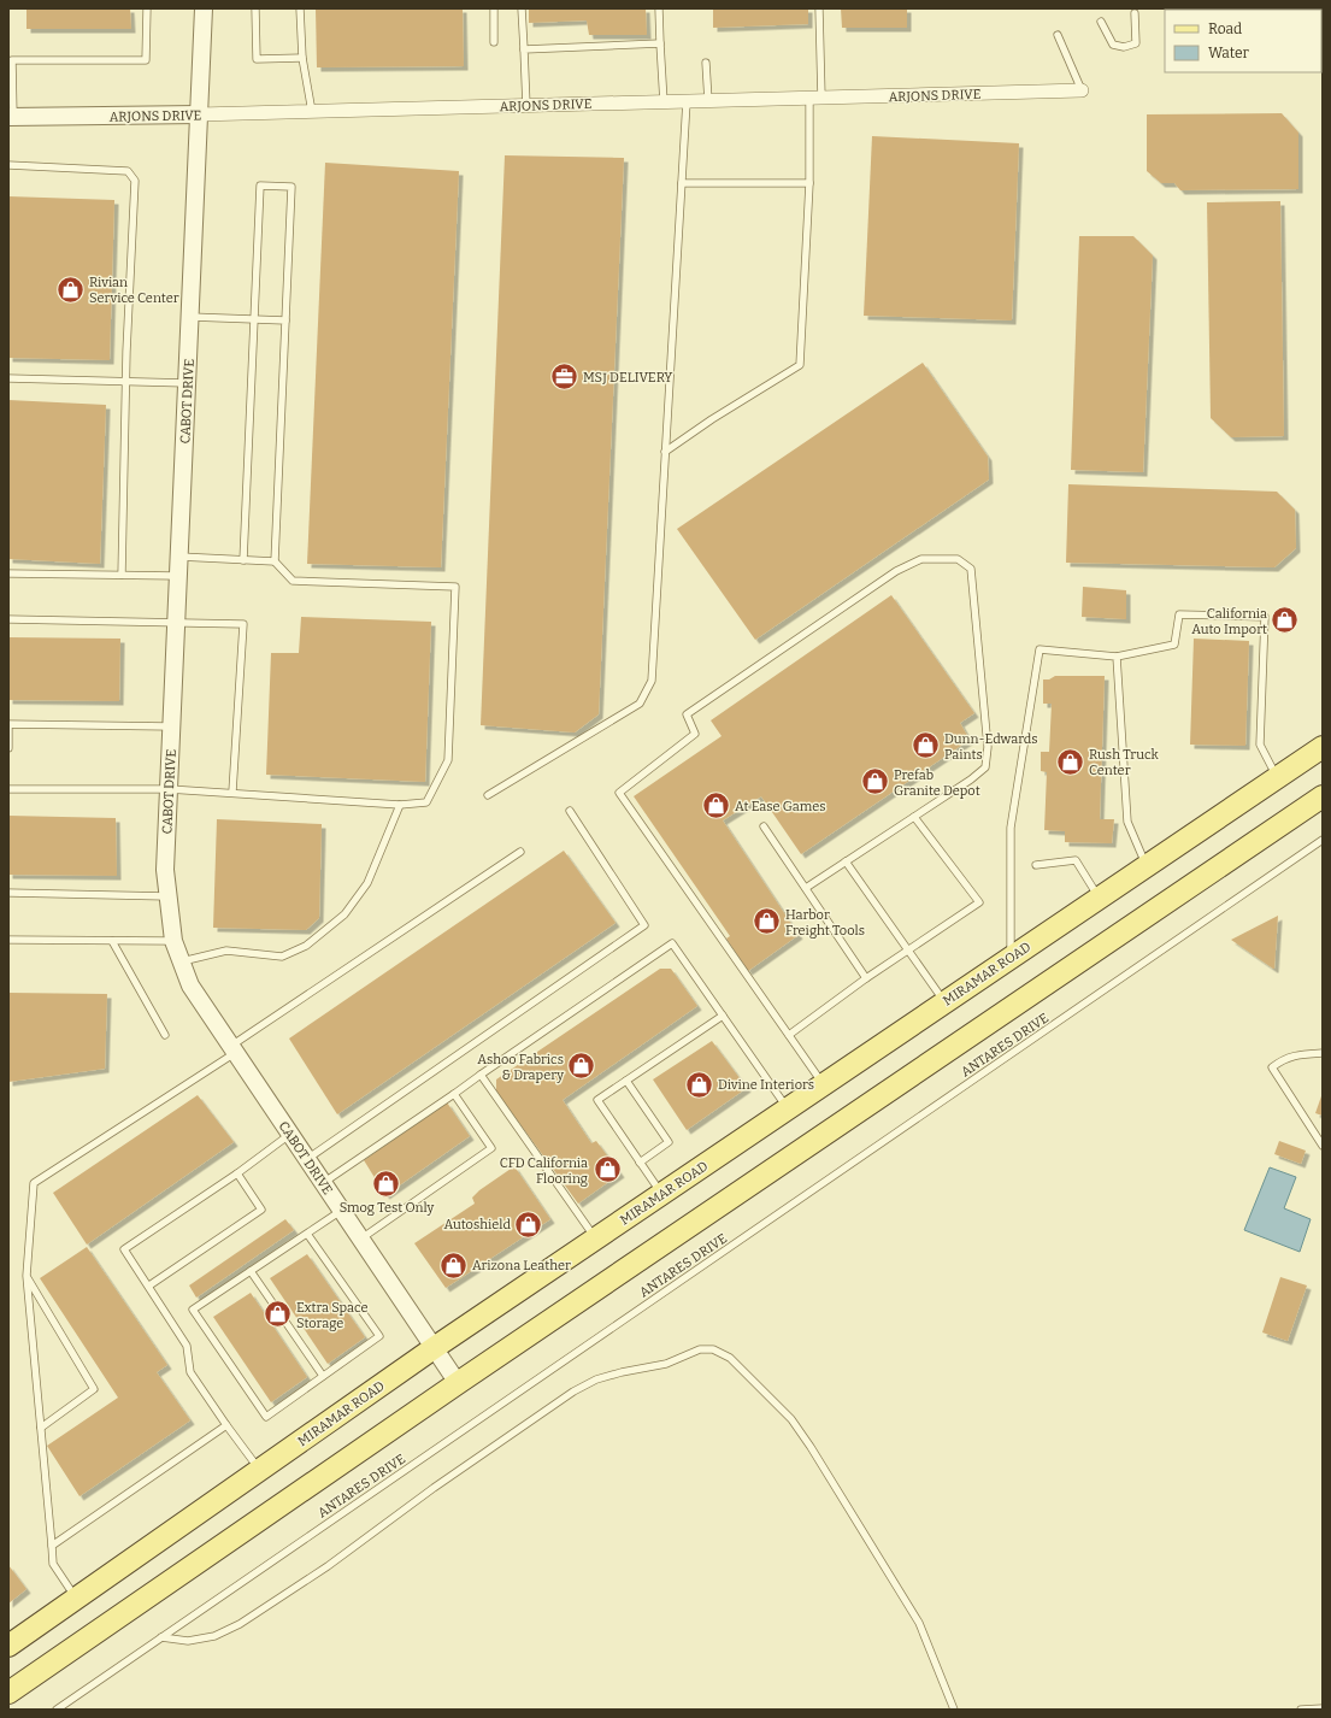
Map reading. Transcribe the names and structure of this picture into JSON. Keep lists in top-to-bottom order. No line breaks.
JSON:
{"streets":{"main road":["MIRAMAR ROAD"],"street":["ARJONS DRIVE","CABOT DRIVE"],"lane":["ANTARES DRIVE"]},"crossings":[["ARJONS DRIVE","CABOT DRIVE"],["CABOT DRIVE","MIRAMAR ROAD"]],"places":{"shop":["Rivian Service Center","California Auto Import","Dunn-Edwards Paints","Rush Truck Center","Prefab Granite Depot","At Ease Games","Harbor Freight Tools","Ashoo Fabrics & Drapery","Divine Interiors","CFD California Flooring","Smog Test Only","Autoshield","Arizona Leather","Extra Space Storage"],"office":["MSJ DELIVERY"]},"legend":["Road","Water"]}
